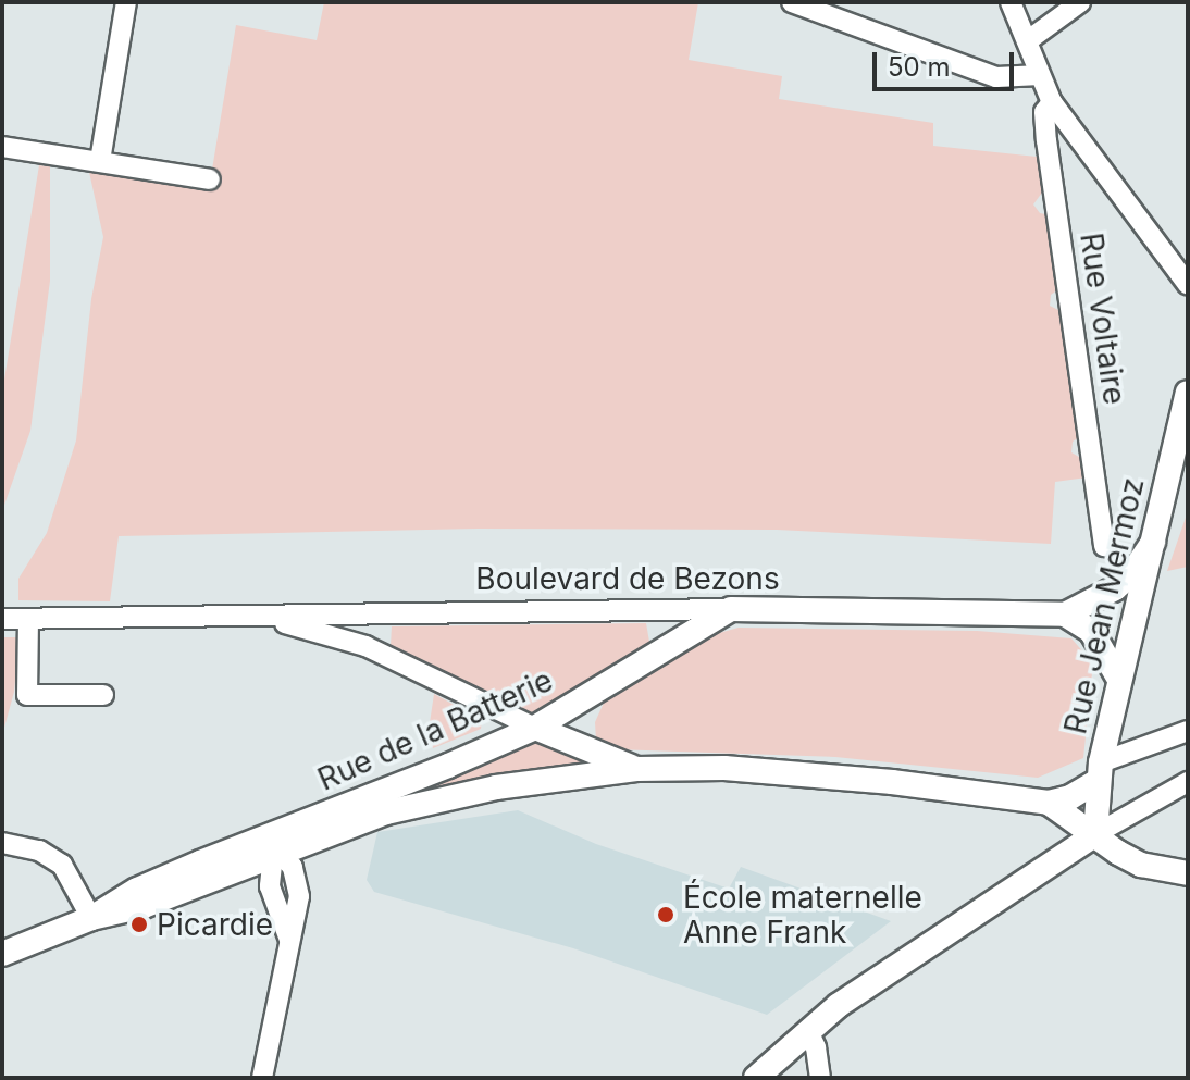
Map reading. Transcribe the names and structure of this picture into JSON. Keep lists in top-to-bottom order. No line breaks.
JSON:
{"streets":{"main road":["Boulevard de Bezons","Rue Jean Mermoz","Rue de la Batterie"],"street":["Rue Voltaire"]},"crossings":[["Boulevard de Bezons","Rue Jean Mermoz"],["Boulevard de Bezons","Rue de la Batterie"]],"places":["École maternelle Anne Frank","Picardie"],"scale_bar":"50 m"}
